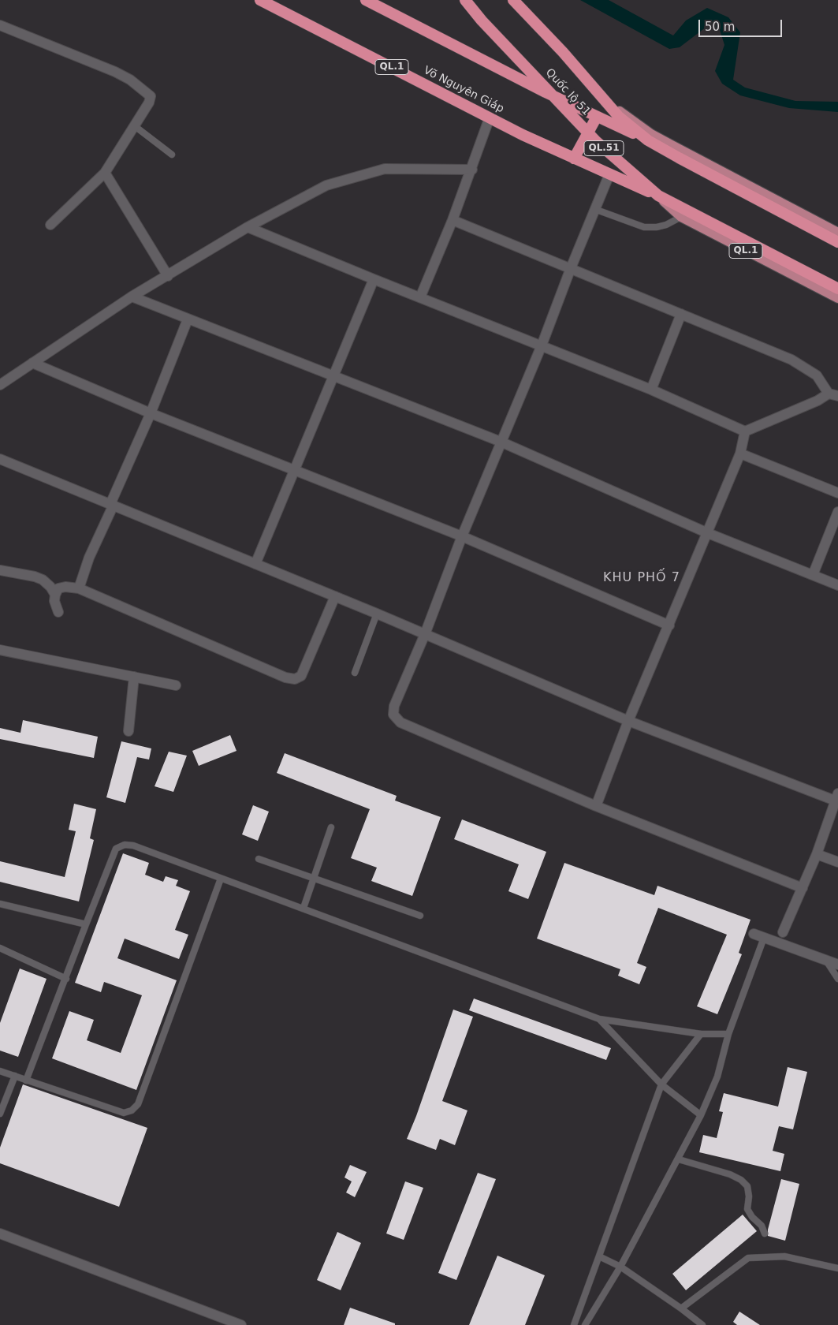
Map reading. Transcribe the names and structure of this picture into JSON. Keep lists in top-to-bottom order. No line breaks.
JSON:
{"streets":{"highway":["QL.1","Võ Nguyên Giáp","Quốc lộ 51","QL.51"]},"crossings":[["Võ Nguyên Giáp","Quốc lộ 51"]],"districts":["KHU PHỐ 7"],"scale_bar":"50 m"}
